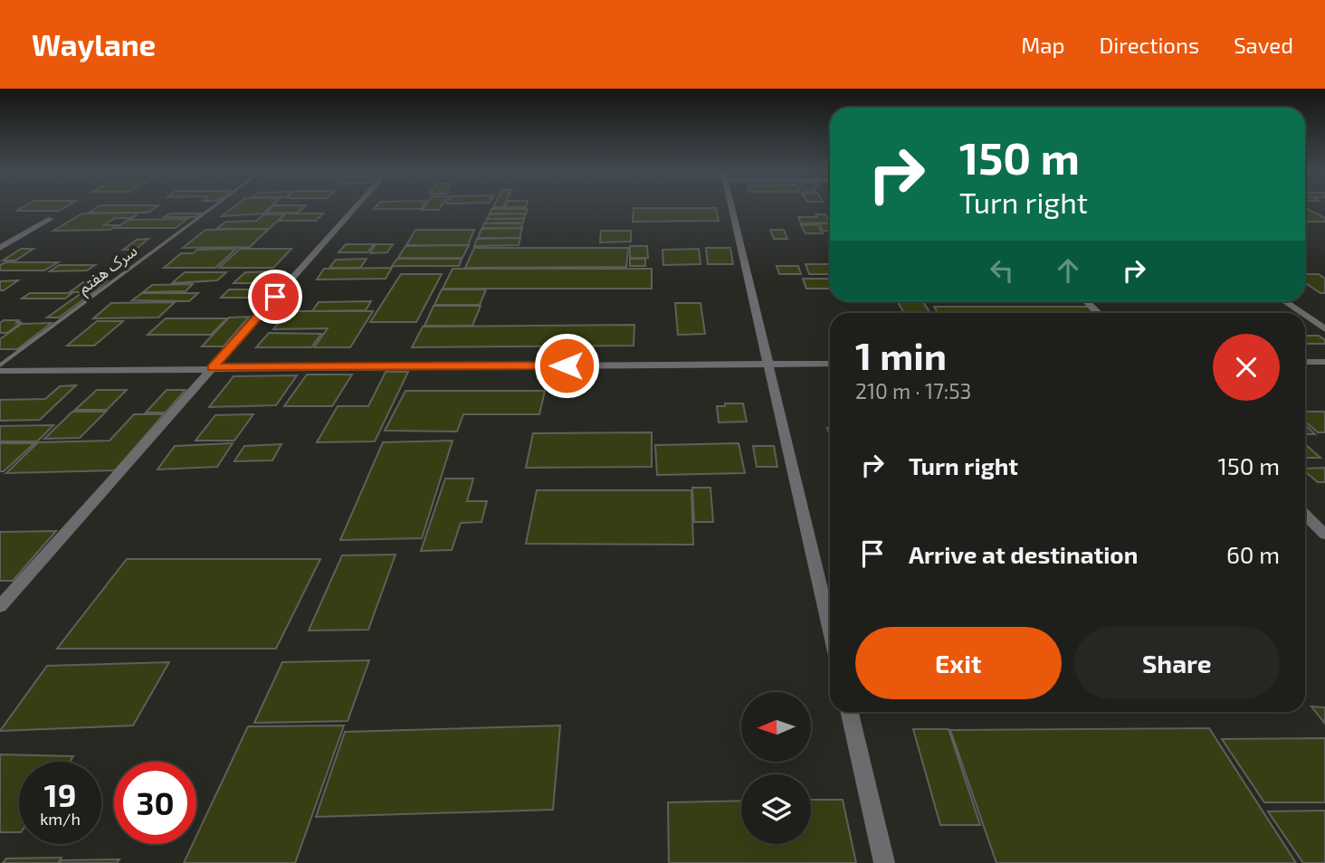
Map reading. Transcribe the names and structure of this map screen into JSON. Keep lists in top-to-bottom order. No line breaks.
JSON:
{"streets":{"lane":["سرک هفتم"]},"north":"left","page":{"header":"Waylane","nav":["Map","Directions","Saved"],"turn":["150 m","Turn right"],"heading":["1 min","210 m · 17:53"],"list":[{"name":"Turn right","value":"150 m"},{"name":"Arrive at destination","value":"60 m"}],"buttons":["Exit","Share"],"speed":"19 km/h","limit":"30"}}
